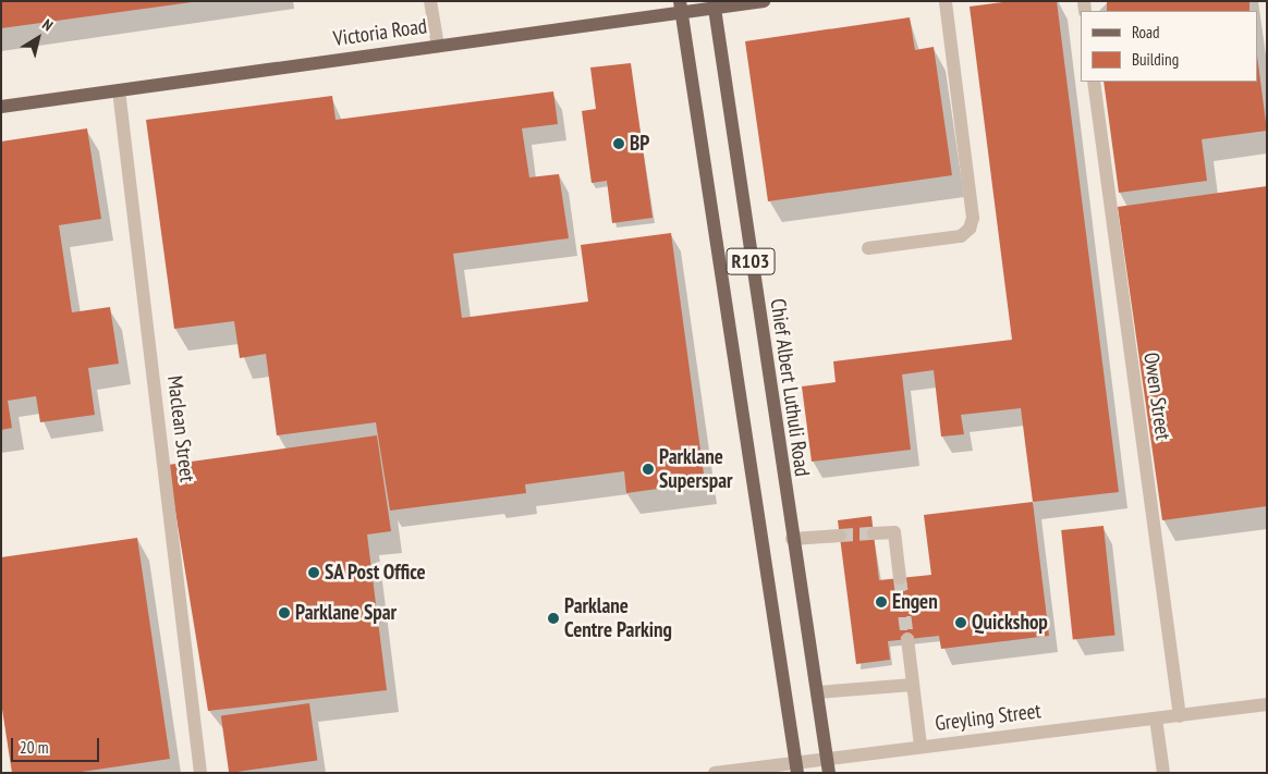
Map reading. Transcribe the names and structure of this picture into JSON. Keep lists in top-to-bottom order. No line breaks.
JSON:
{"streets":{"main road":["Victoria Road","R103","Chief Albert Luthuli Road"],"street":["Owen Street","Maclean Street","Greyling Street"]},"crossings":[["Victoria Road","R103"],["Victoria Road","Chief Albert Luthuli Road"],["Victoria Road","Maclean Street"],["R103","Greyling Street"],["Chief Albert Luthuli Road","Greyling Street"],["Owen Street","Greyling Street"]],"places":["BP","Parklane Superspar","SA Post Office","Engen","Parklane Spar","Parklane Centre Parking","Quickshop"],"legend":["Road","Building"],"scale_bar":"20 m","north":"top right"}
